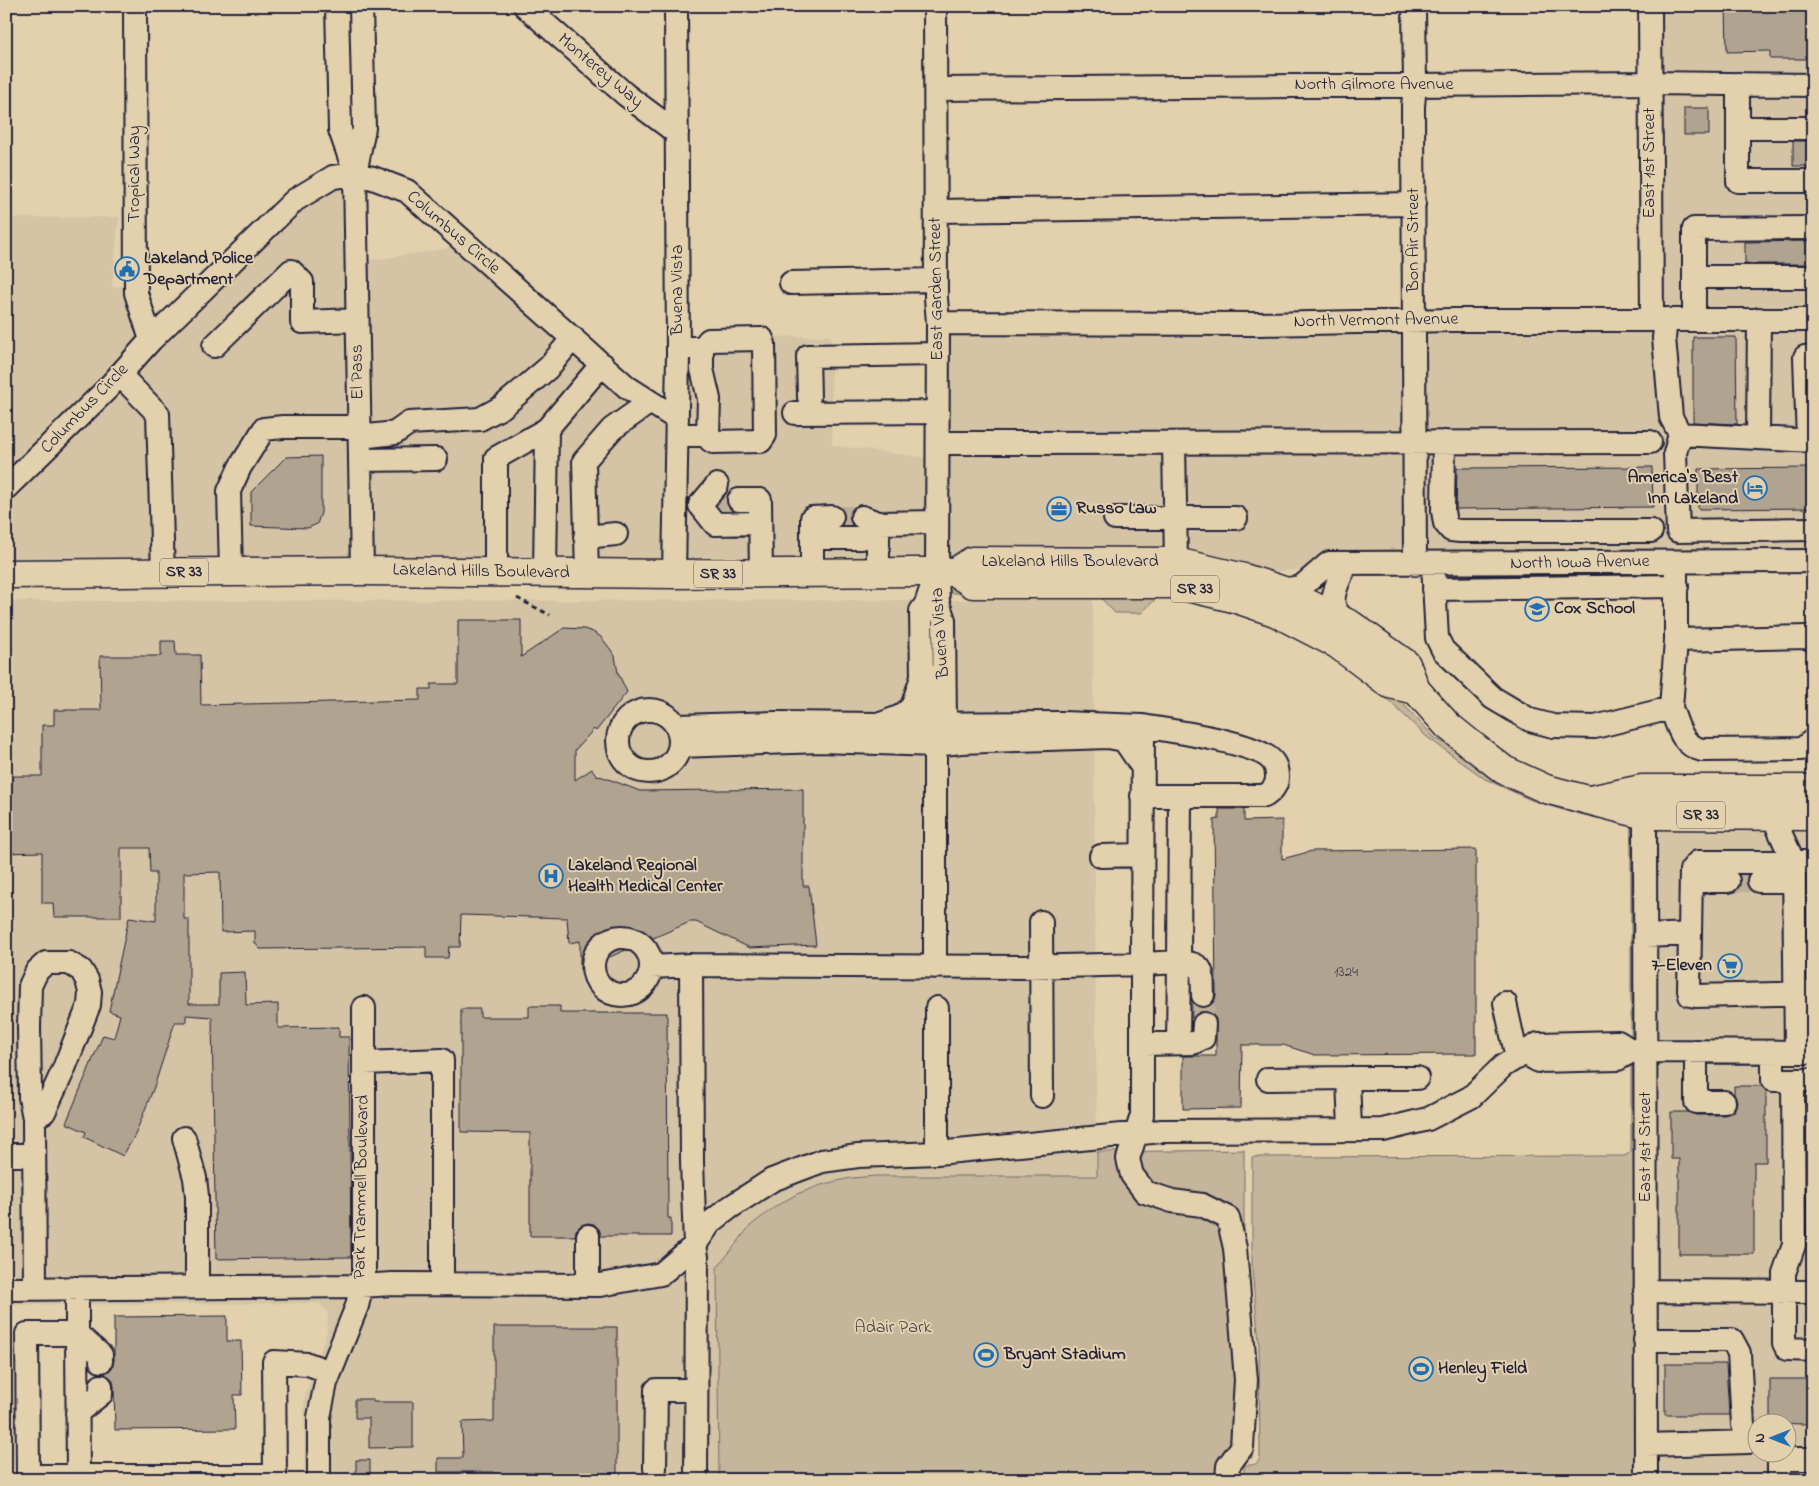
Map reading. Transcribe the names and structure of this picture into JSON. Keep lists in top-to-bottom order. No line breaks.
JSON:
{"streets":{"main road":["Lakeland Hills Boulevard","SR 33"],"street":["Monterey Way","North Gilmore Avenue","East 1st Street","Tropical Way","Columbus Circle","Bon Air Street","East Garden Street","Buena Vista","North Vermont Avenue","El Pass","North Iowa Avenue","Park Trammell Boulevard"]},"crossings":[["Monterey Way","Buena Vista"],["North Gilmore Avenue","East 1st Street"],["North Gilmore Avenue","Bon Air Street"],["North Gilmore Avenue","East Garden Street"],["East 1st Street","North Vermont Avenue"],["East 1st Street","Lakeland Hills Boulevard"],["Tropical Way","Columbus Circle"],["Columbus Circle","Buena Vista"],["Columbus Circle","El Pass"],["Bon Air Street","North Vermont Avenue"],["Bon Air Street","North Iowa Avenue"],["East Garden Street","Buena Vista"],["East Garden Street","North Vermont Avenue"],["East Garden Street","Lakeland Hills Boulevard"],["Buena Vista","Lakeland Hills Boulevard"],["El Pass","Lakeland Hills Boulevard"],["Lakeland Hills Boulevard","North Iowa Avenue"]],"parks":["Adair Park"],"places":{"public building":["Lakeland Police Department"],"hotel":["America's Best Inn Lakeland"],"office":["Russo Law"],"school or university":["Cox School"],"hospital":["Lakeland Regional Health Medical Center"],"supermarket":["7-Eleven"],"sports":["Bryant Stadium","Henley Field"]},"house_numbers":["1324"],"north":"left"}
